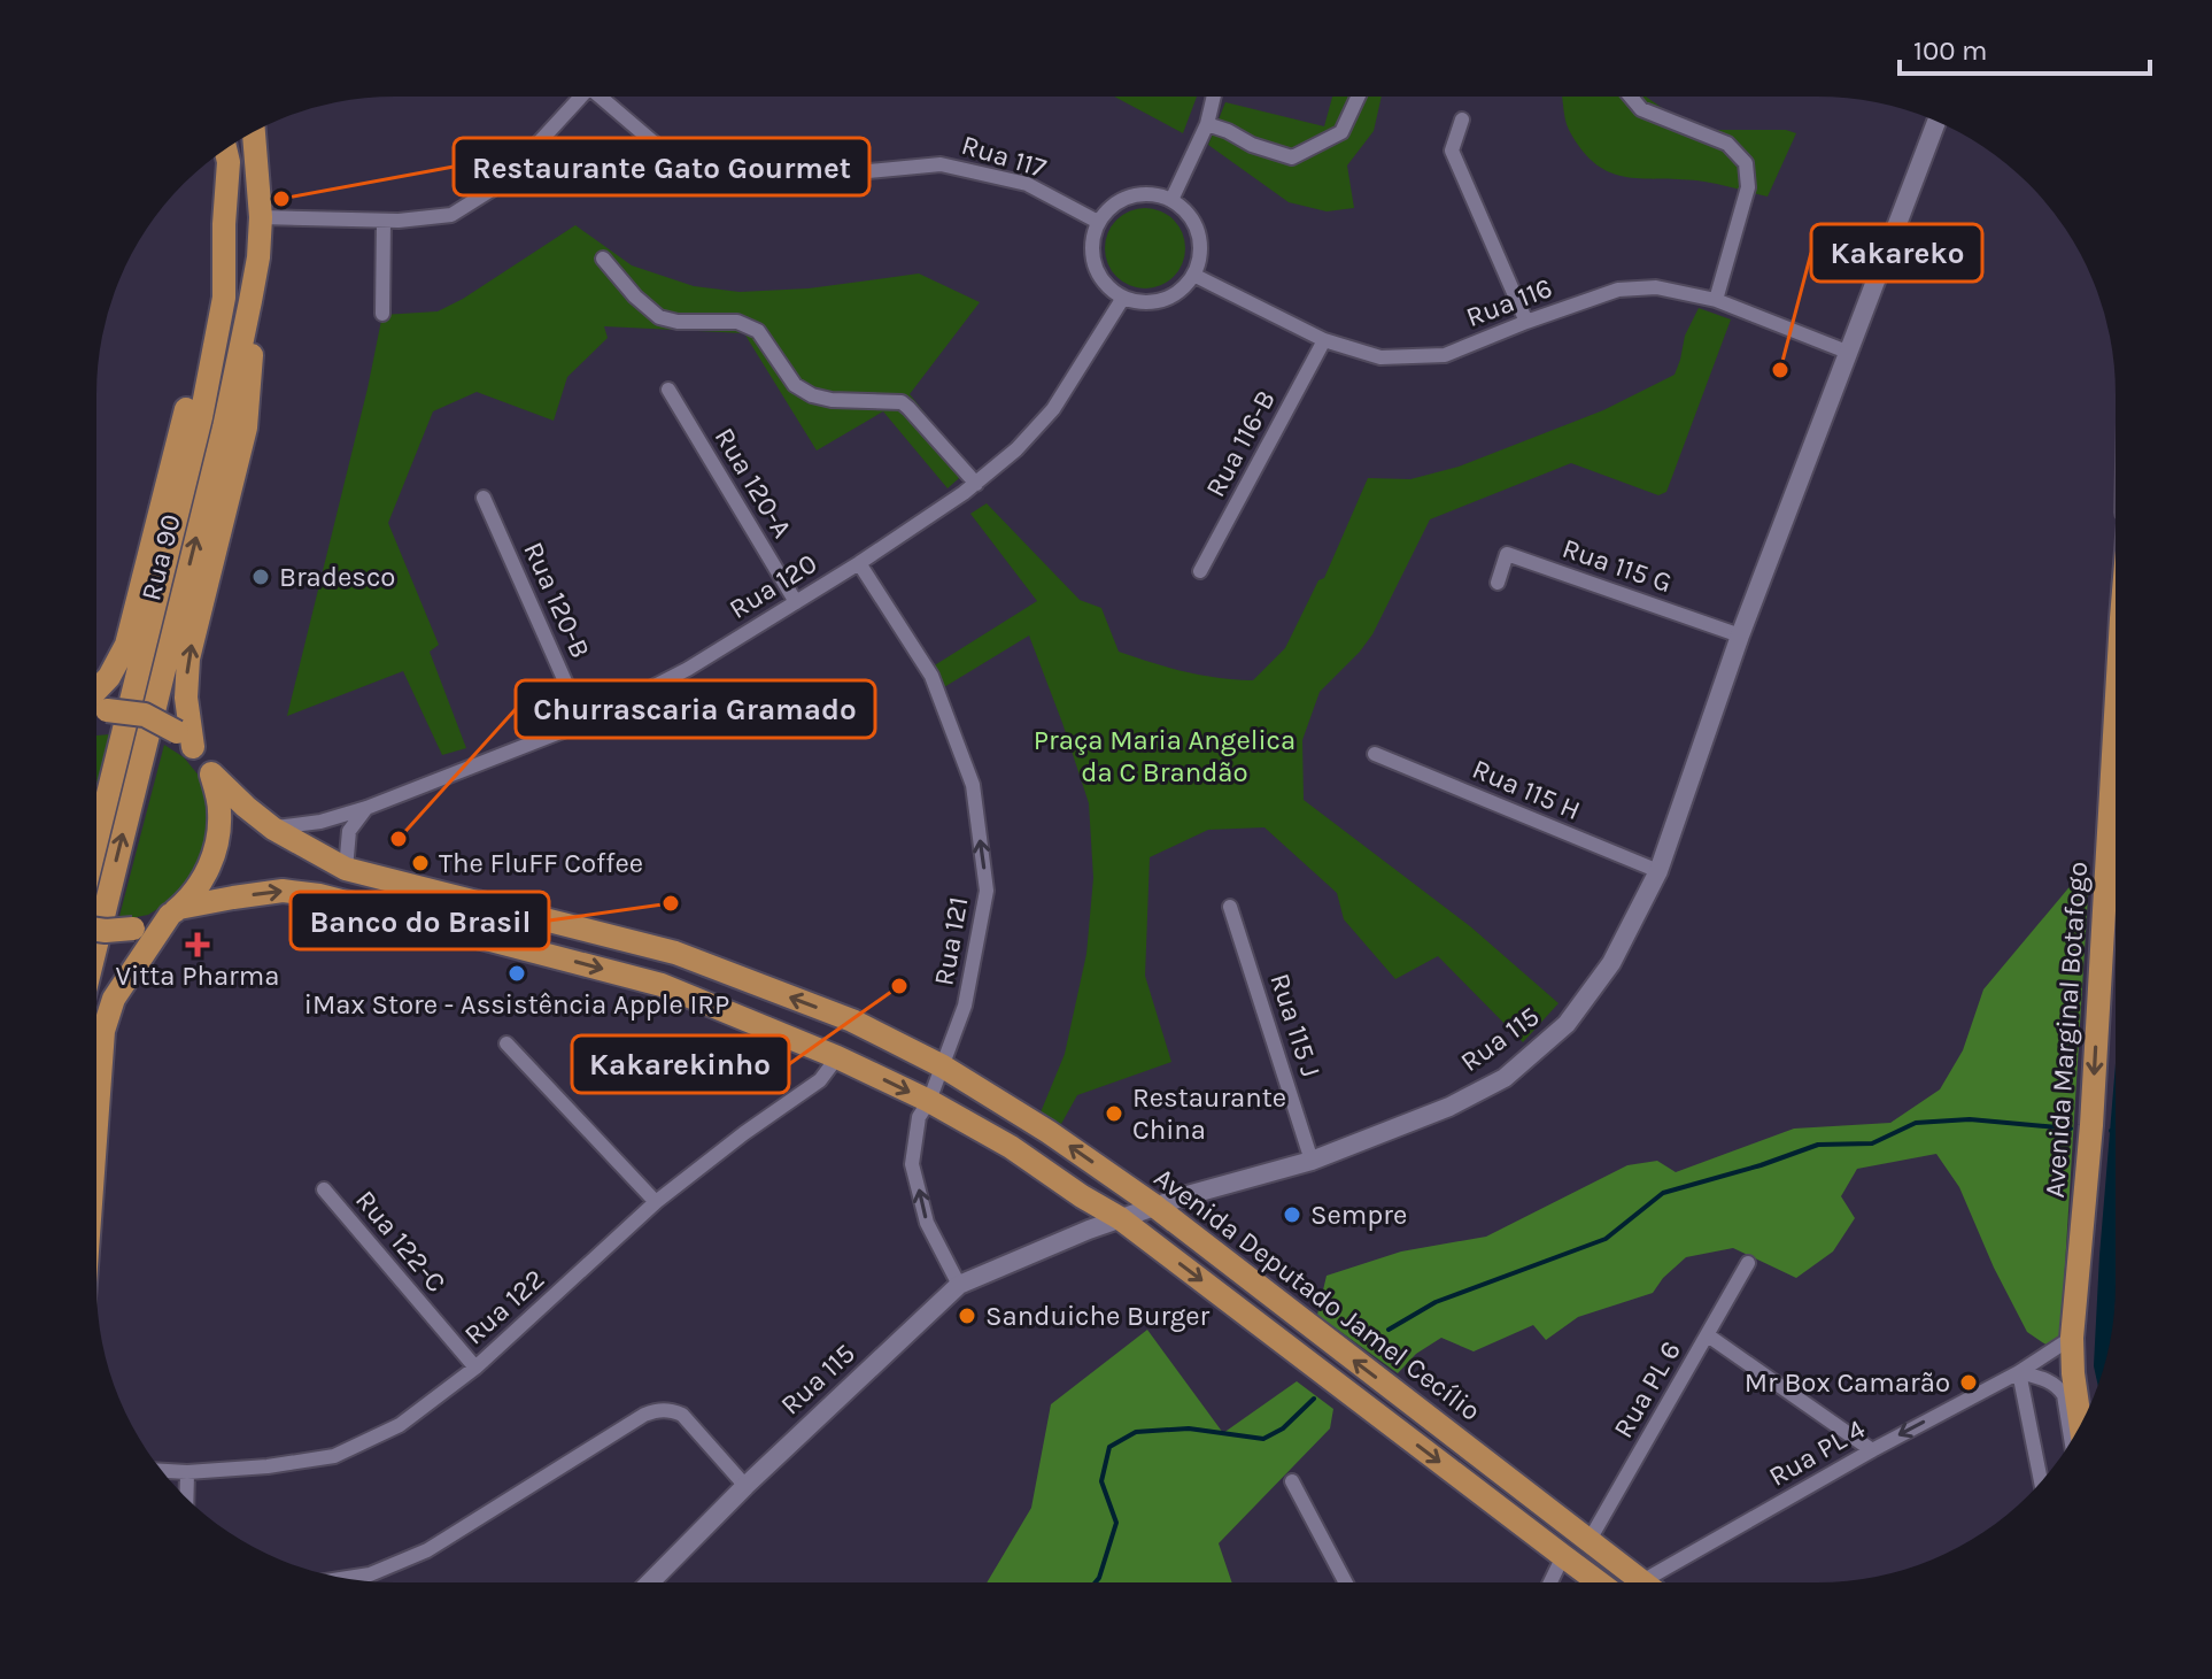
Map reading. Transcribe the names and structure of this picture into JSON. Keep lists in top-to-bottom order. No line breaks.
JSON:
{"streets":{"main road":["Rua 90","Avenida Marginal Botafogo","Avenida Deputado Jamel Cecílio"],"street":["Rua 117","Rua 116","Rua 116-B","Rua 120-A","Rua 115 G","Rua 120","Rua 120-B","Rua 115 H","Rua 121","Rua 115 J","Rua 115","Rua 122-C","Rua 122","Rua PL 6","Rua PL 4"]},"crossings":[["Rua 117","Rua 116"],["Rua 117","Rua 120"],["Rua 116","Rua 116-B"],["Rua 116","Rua 120"],["Rua 116","Rua 115"],["Rua 120-A","Rua 120"],["Rua 115 G","Rua 115"],["Rua 120","Rua 120-B"],["Rua 120","Rua 121"],["Rua 120","Avenida Deputado Jamel Cecílio"],["Rua 115 H","Rua 115"],["Rua 121","Rua 115"],["Rua 121","Avenida Deputado Jamel Cecílio"],["Rua 115 J","Rua 115"],["Avenida Marginal Botafogo","Rua PL 4"],["Rua 115","Avenida Deputado Jamel Cecílio"],["Rua 122-C","Rua 122"],["Avenida Deputado Jamel Cecílio","Rua PL 6"],["Avenida Deputado Jamel Cecílio","Rua PL 4"]],"one_way":["Rua 121","Avenida Marginal Botafogo"],"parks":["Praça Maria Angelica da C Brandão"],"places":{"other":["Restaurante Gato Gourmet","Kakareko","Bradesco","Churrascaria Gramado","The FluFF Coffee","Banco do Brasil","iMax Store - Assistência Apple IRP","Kakarekinho","Restaurante China","Sempre","Sanduiche Burger","Mr Box Camarão"],"health":["Vitta Pharma"]},"scale_bar":"100 m"}
